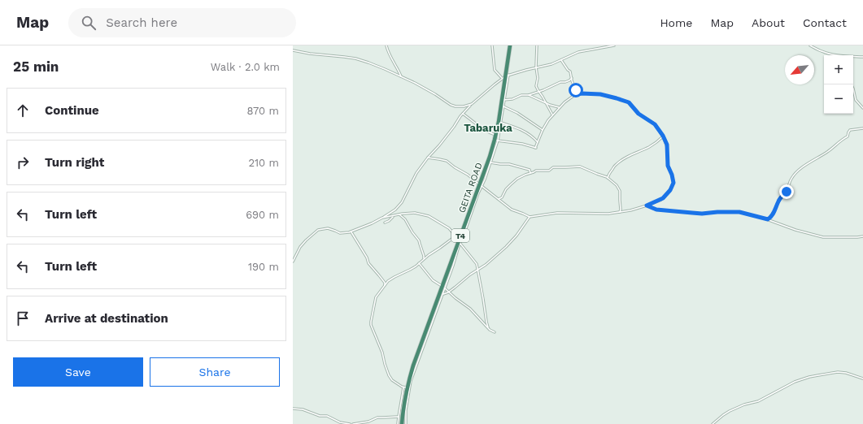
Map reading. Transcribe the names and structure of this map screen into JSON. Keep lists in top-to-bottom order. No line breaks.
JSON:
{"streets":{"highway":["GEITA ROAD","T4"]},"districts":["Tabaruka"],"north":"bottom left","page":{"header":"Map","search":"Search here","nav":["Home","Map","About","Contact"],"heading":["25 min","Walk · 2.0 km"],"map_buttons":["+","−"],"list":[["Continue","870 m"],["Turn right","210 m"],["Turn left","690 m"],["Turn left","190 m"],"Arrive at destination"],"buttons":["Save","Share"]}}
